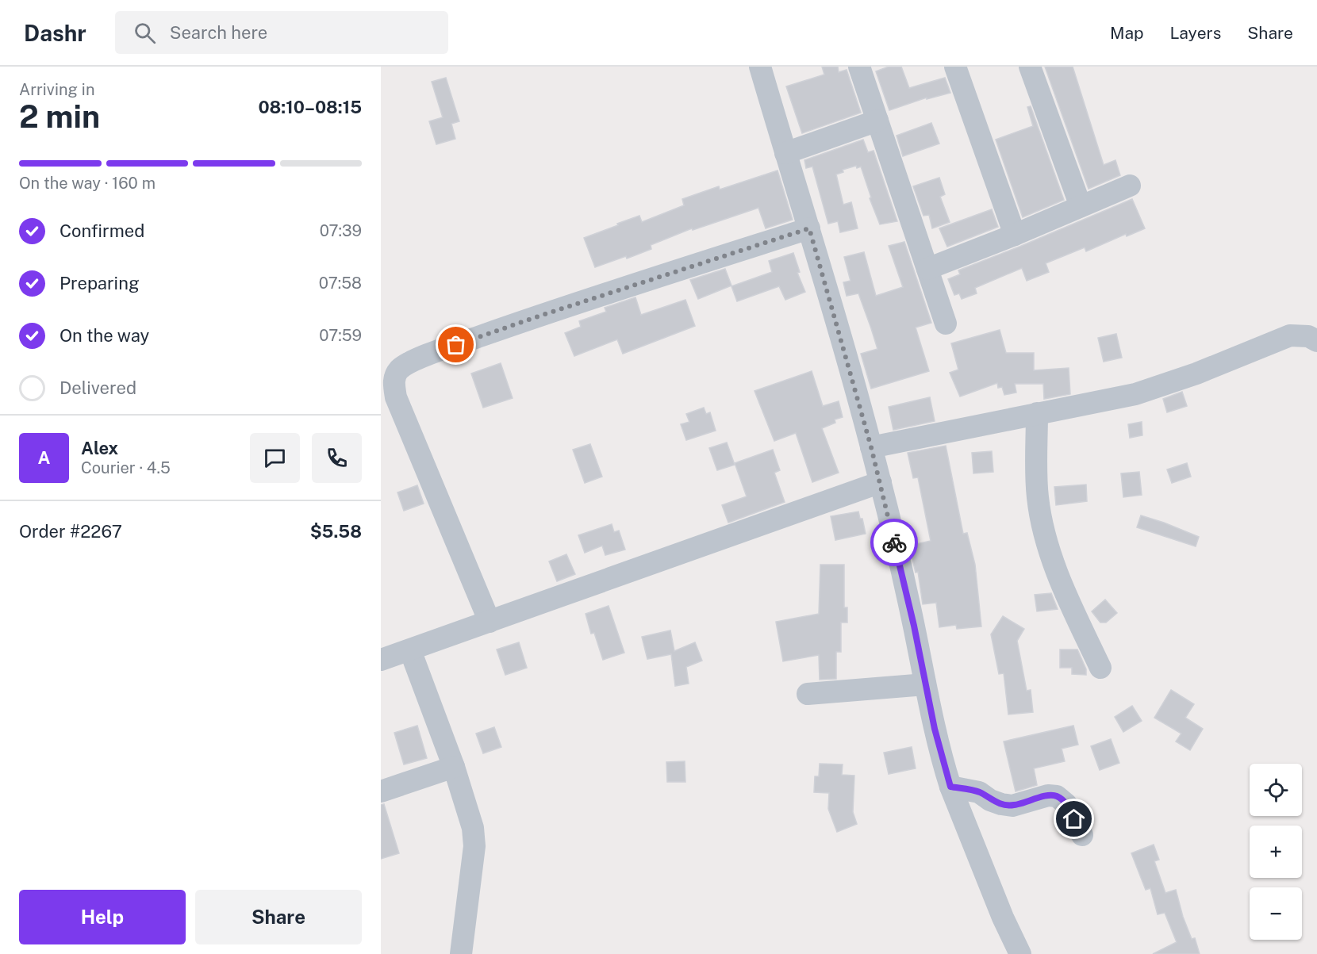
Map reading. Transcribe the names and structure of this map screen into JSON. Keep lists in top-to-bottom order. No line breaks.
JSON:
{"page":{"header":"Dashr","search":"Search here","nav":["Map","Layers","Share"],"heading":["2 min","Arriving in","08:10–08:15"],"panel":["Alex","Courier · 4.5","Order #2267","$5.58"],"bar":"On the way · 160 m","list":[["Confirmed","07:39"],["Preparing","07:58"],["On the way","07:59"],"Delivered"],"round":"A","map_buttons":["+","−"],"buttons":["Help","Share"]}}
